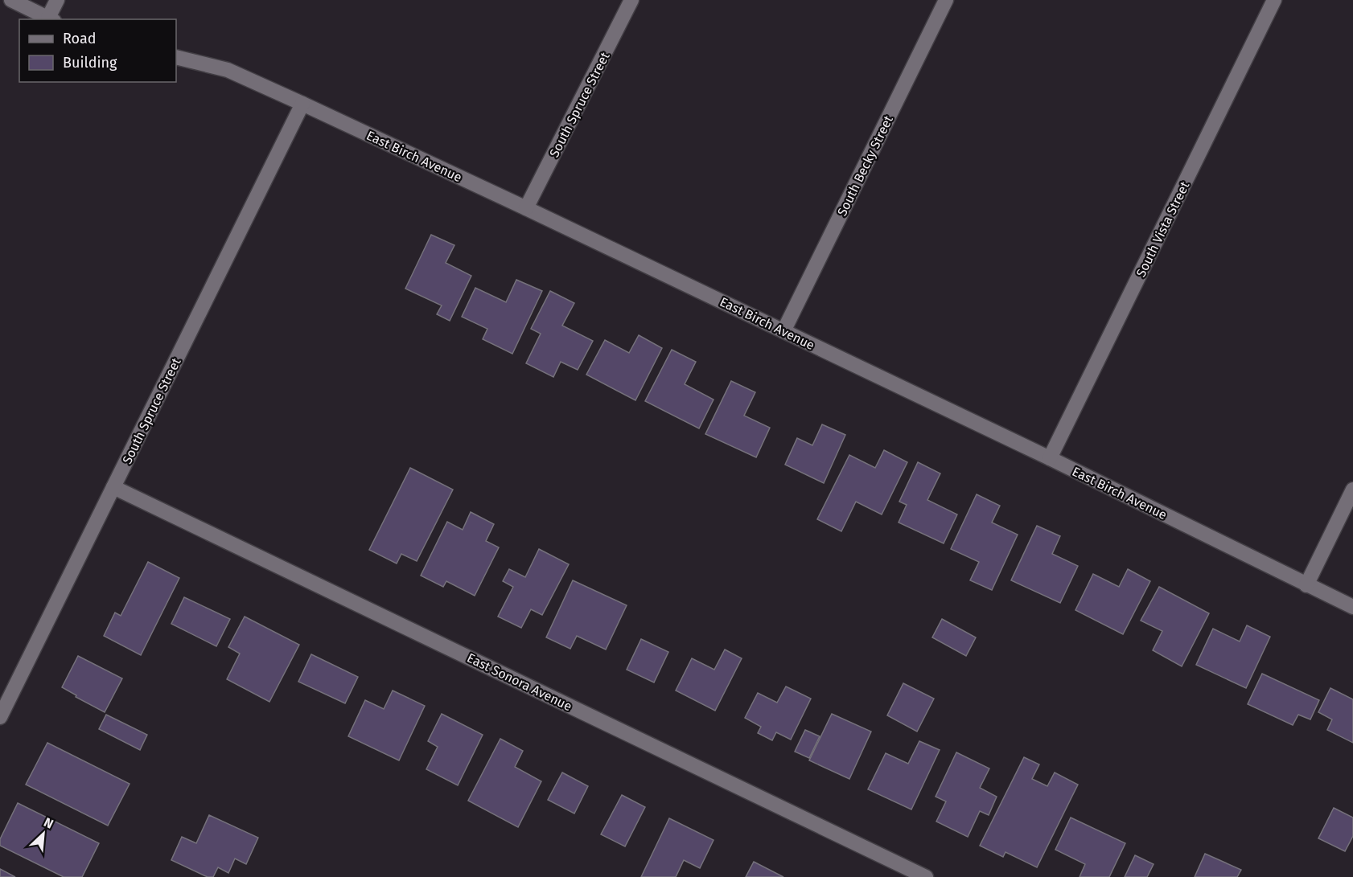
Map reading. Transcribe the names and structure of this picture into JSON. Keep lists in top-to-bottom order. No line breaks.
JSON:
{"streets":{"street":["South Spruce Street","East Birch Avenue","South Becky Street","South Vista Street","East Sonora Avenue"]},"crossings":[["South Spruce Street","East Birch Avenue"],["South Spruce Street","East Sonora Avenue"],["East Birch Avenue","South Becky Street"],["East Birch Avenue","South Vista Street"]],"legend":["Road","Building"],"north":"top right"}
